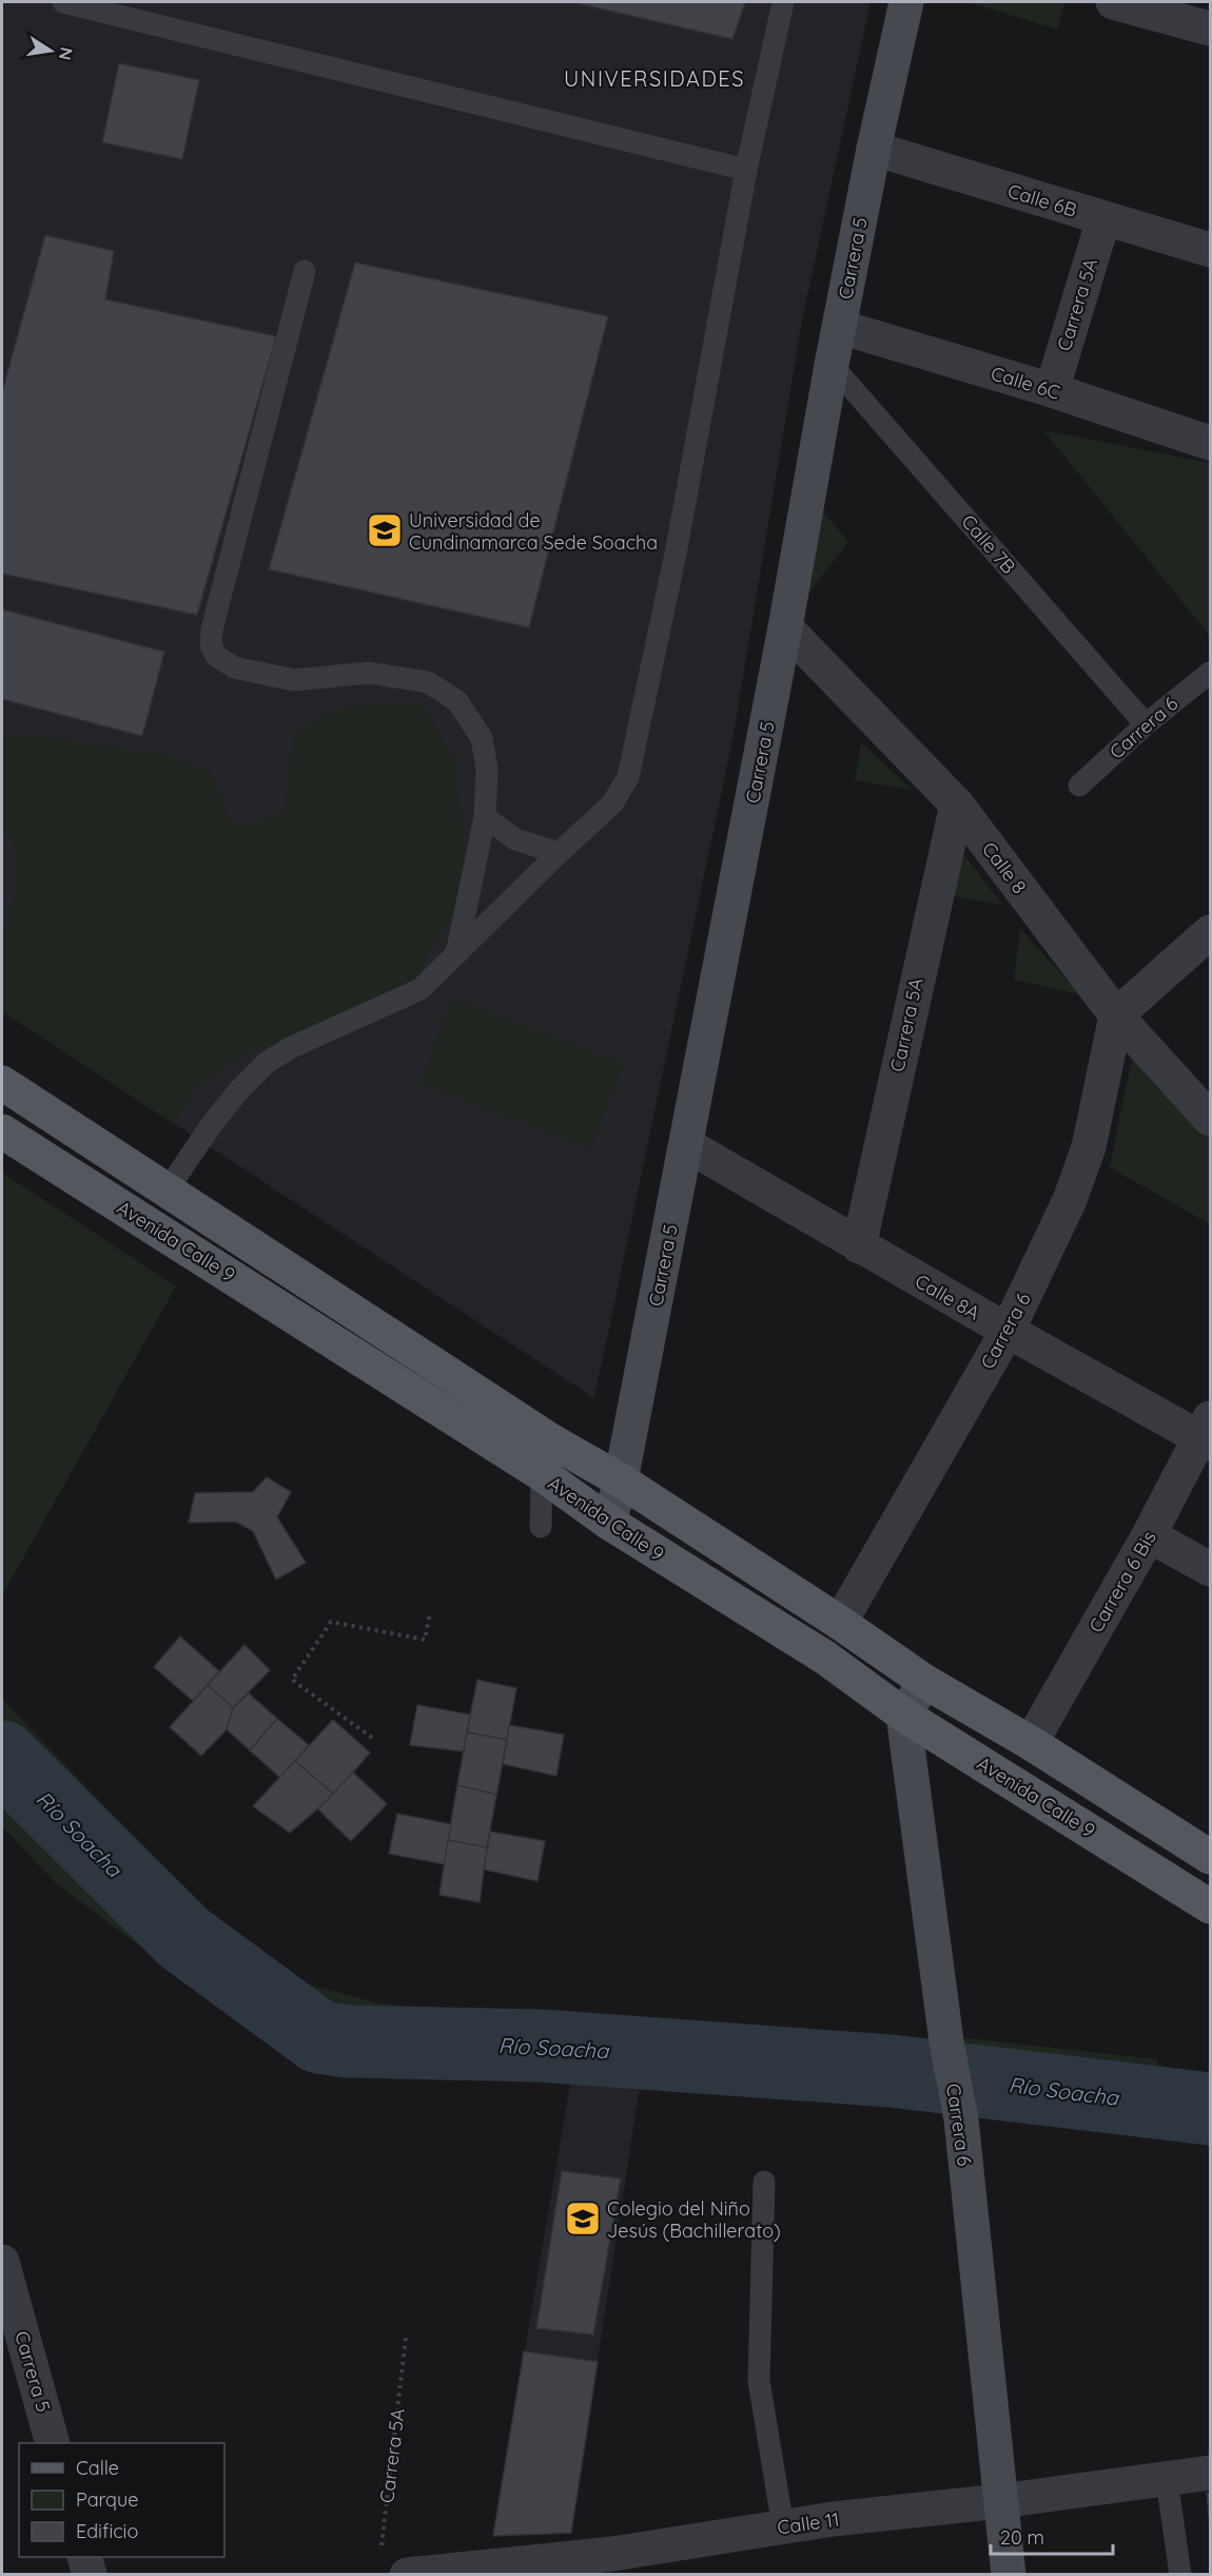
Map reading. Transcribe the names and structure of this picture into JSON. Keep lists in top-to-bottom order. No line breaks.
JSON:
{"streets":{"main road":["Carrera 5","Carrera 6","Avenida Calle 9"],"street":["Calle 6B","Carrera 5A","Calle 6C","Calle 8","Calle 8A","Carrera 6 Bis","Calle 11"],"lane":["Calle 7B"]},"crossings":[["Calle 6B","Carrera 5"],["Calle 6B","Carrera 5A"],["Carrera 5","Calle 6C"],["Carrera 5","Calle 7B"],["Carrera 5","Calle 8"],["Carrera 5","Avenida Calle 9"],["Carrera 5","Calle 8A"],["Carrera 5A","Calle 6C"],["Carrera 5A","Calle 8"],["Carrera 5A","Calle 8A"],["Calle 7B","Carrera 6"],["Carrera 6","Calle 8"],["Carrera 6","Avenida Calle 9"],["Carrera 6","Calle 8A"],["Carrera 6","Calle 11"],["Avenida Calle 9","Carrera 6 Bis"],["Calle 8A","Carrera 6 Bis"]],"districts":["UNIVERSIDADES"],"water":["Río Soacha"],"places":{"school or university":["Universidad de Cundinamarca Sede Soacha","Colegio del Niño Jesús (Bachillerato)"]},"legend":["Calle","Parque","Edificio"],"scale_bar":"20 m","north":"right"}
